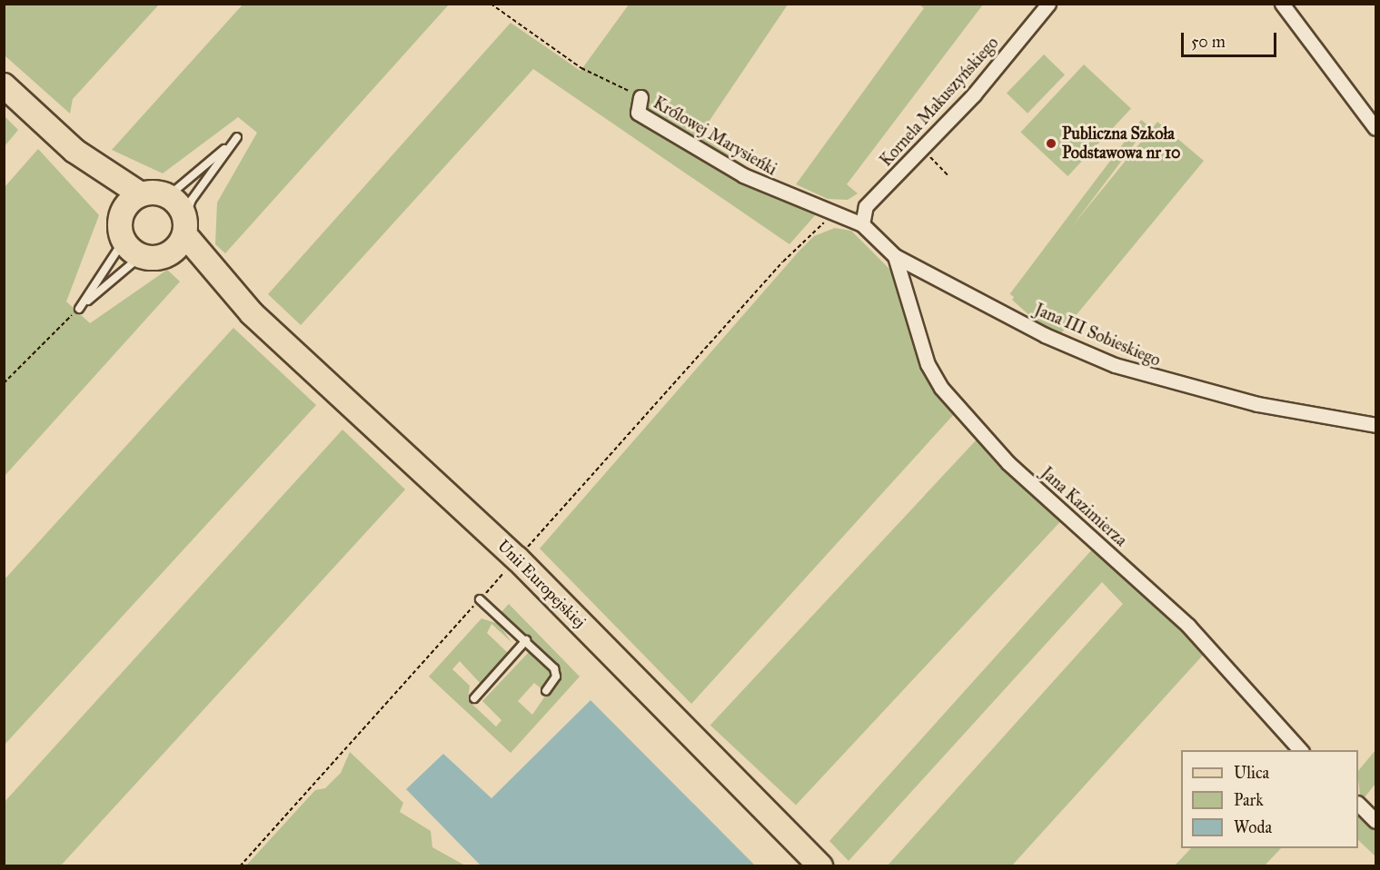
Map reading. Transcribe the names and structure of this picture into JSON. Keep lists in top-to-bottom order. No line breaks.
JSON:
{"streets":{"main road":["Unii Europejskiej"],"street":["Kornela Makuszyńskiego","Królowej Marysieńki","Jana III Sobieskiego","Jana Kazimierza"]},"crossings":[["Kornela Makuszyńskiego","Królowej Marysieńki"],["Kornela Makuszyńskiego","Jana III Sobieskiego"],["Królowej Marysieńki","Jana III Sobieskiego"],["Jana III Sobieskiego","Jana Kazimierza"]],"places":["Publiczna Szkoła Podstawowa nr 10"],"legend":["Ulica","Park","Woda"],"scale_bar":"50 m"}
